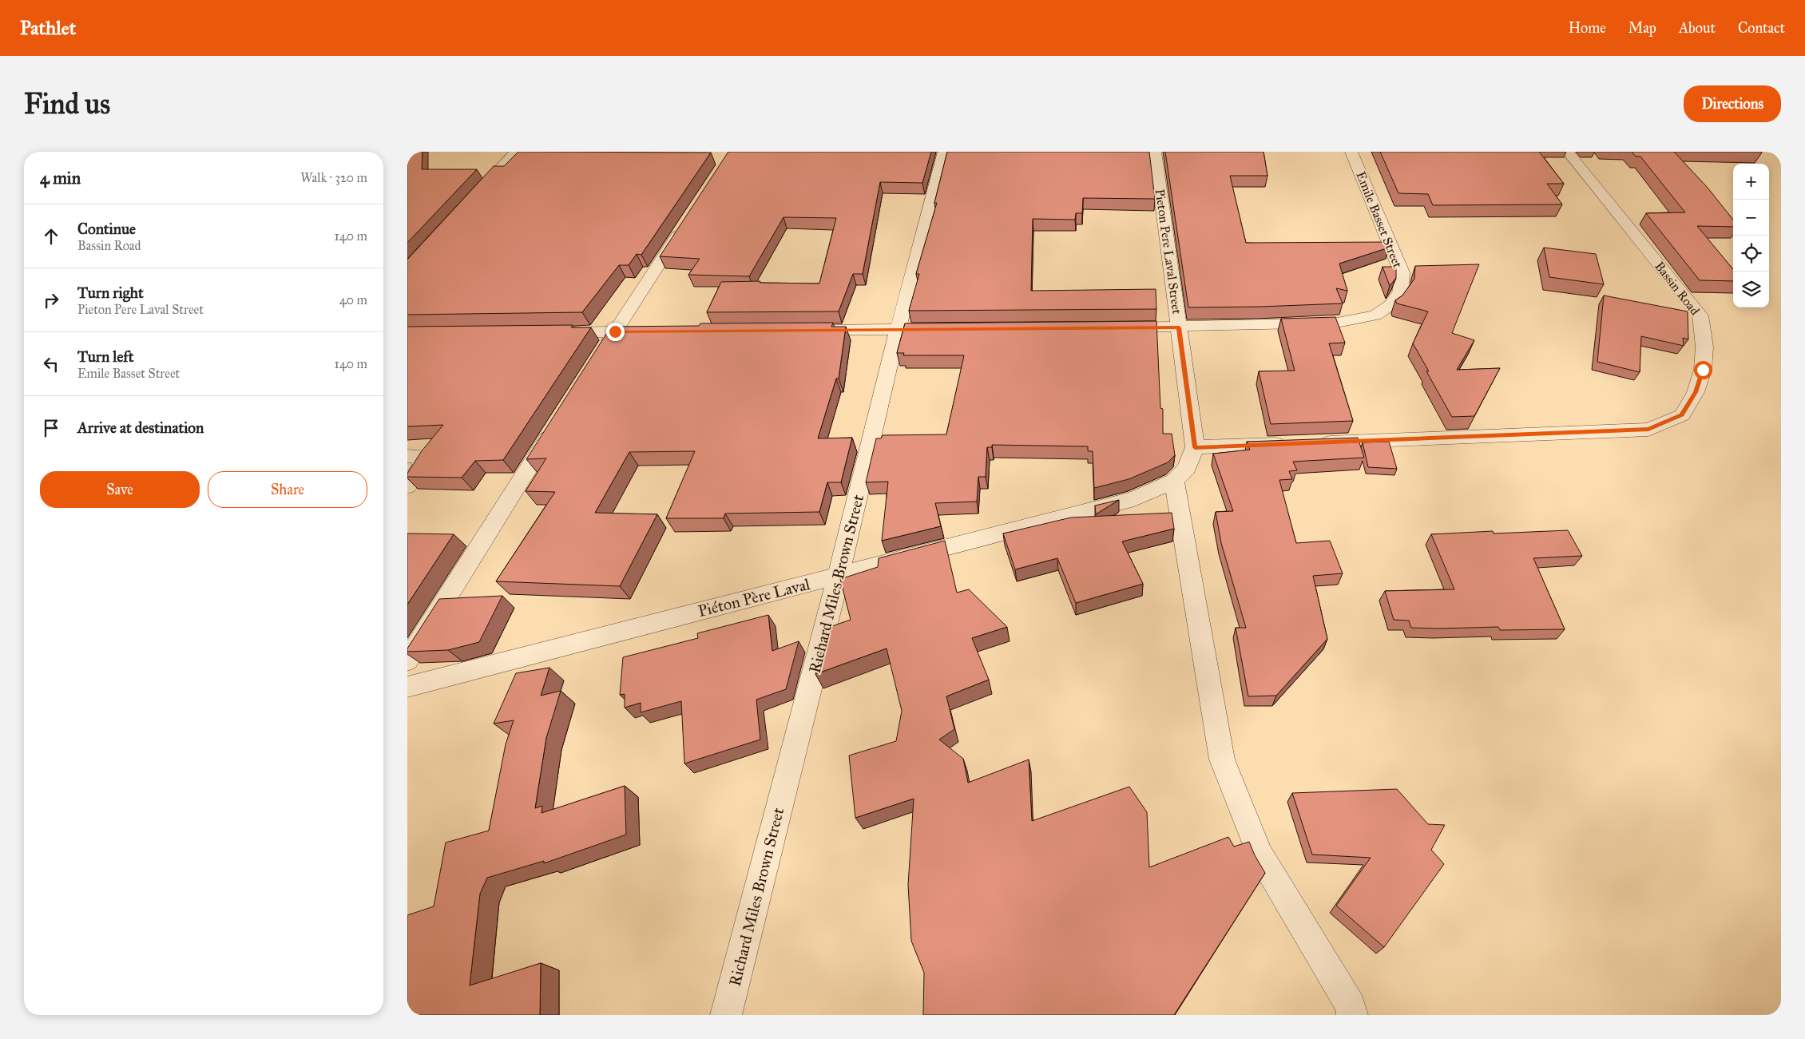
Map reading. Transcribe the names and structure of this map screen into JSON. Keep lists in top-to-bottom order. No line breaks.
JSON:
{"streets":{"street":["Emile Basset Street","Pieton Pere Laval Street","Bassin Road","Richard Miles Brown Street","Piéton Père Laval"]},"crossings":[["Emile Basset Street","Pieton Pere Laval Street"],["Pieton Pere Laval Street","Piéton Père Laval"],["Richard Miles Brown Street","Piéton Père Laval"]],"page":{"header":"Pathlet","nav":["Home","Map","About","Contact"],"buttons":["Directions",["Save","Share"]],"title":"Find us","heading":["4 min","Walk · 320 m"],"map_buttons":["+","−"],"list":[["Continue","Bassin Road","140 m"],["Turn right","Pieton Pere Laval Street","40 m"],["Turn left","Emile Basset Street","140 m"],"Arrive at destination"]}}
